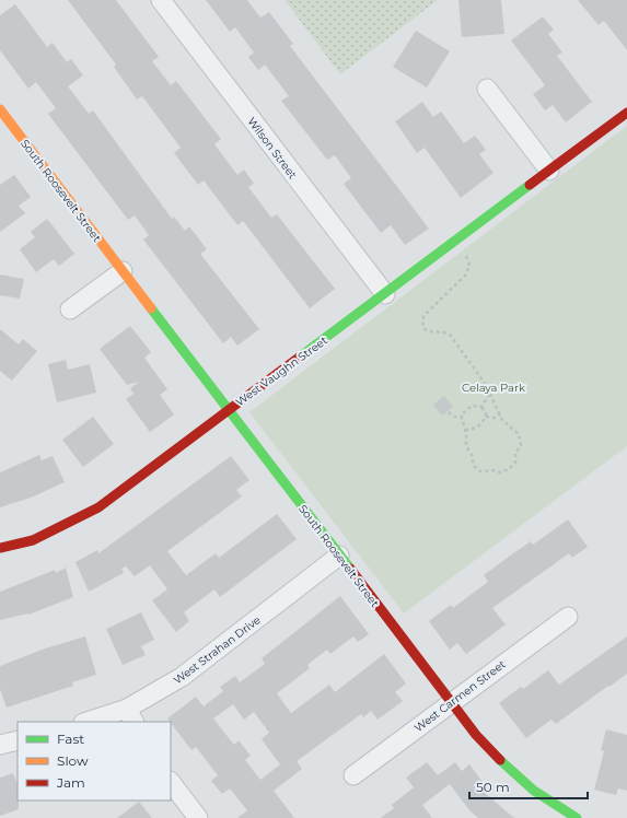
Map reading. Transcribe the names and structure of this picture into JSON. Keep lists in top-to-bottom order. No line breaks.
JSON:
{"streets":{"street":["Wilson Street","South Roosevelt Street","West Vaughn Street","West Strahan Drive","West Carmen Street"]},"crossings":[["Wilson Street","West Vaughn Street"],["South Roosevelt Street","West Vaughn Street"],["South Roosevelt Street","West Strahan Drive"],["South Roosevelt Street","West Carmen Street"]],"parks":["Celaya Park"],"legend":["Fast","Slow","Jam"],"scale_bar":"50 m"}
